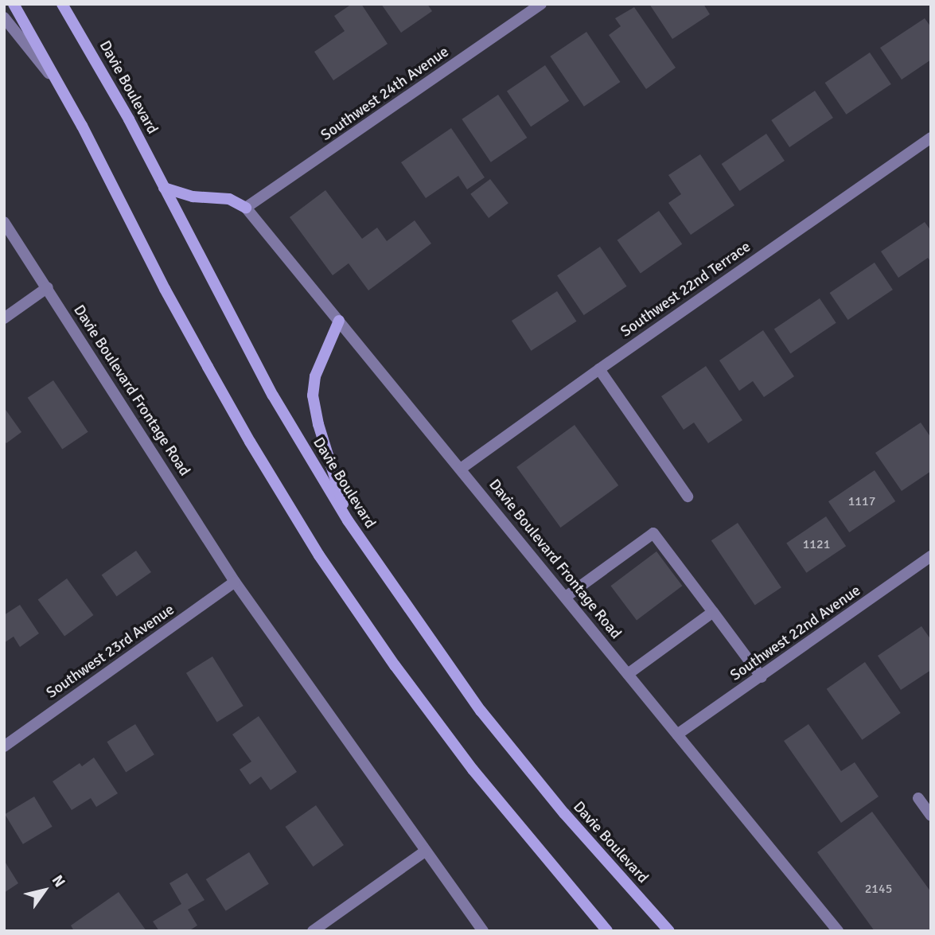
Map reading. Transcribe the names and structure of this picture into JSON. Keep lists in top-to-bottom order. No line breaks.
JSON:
{"streets":{"main road":["Davie Boulevard"],"street":["Southwest 24th Avenue","Southwest 22nd Terrace","Davie Boulevard Frontage Road","Southwest 22nd Avenue","Southwest 23rd Avenue"]},"crossings":[["Southwest 24th Avenue","Davie Boulevard Frontage Road"],["Southwest 22nd Terrace","Davie Boulevard Frontage Road"],["Davie Boulevard Frontage Road","Southwest 22nd Avenue"],["Davie Boulevard Frontage Road","Southwest 23rd Avenue"]],"house_numbers":["1117","1121","2145"],"north":"top right"}
